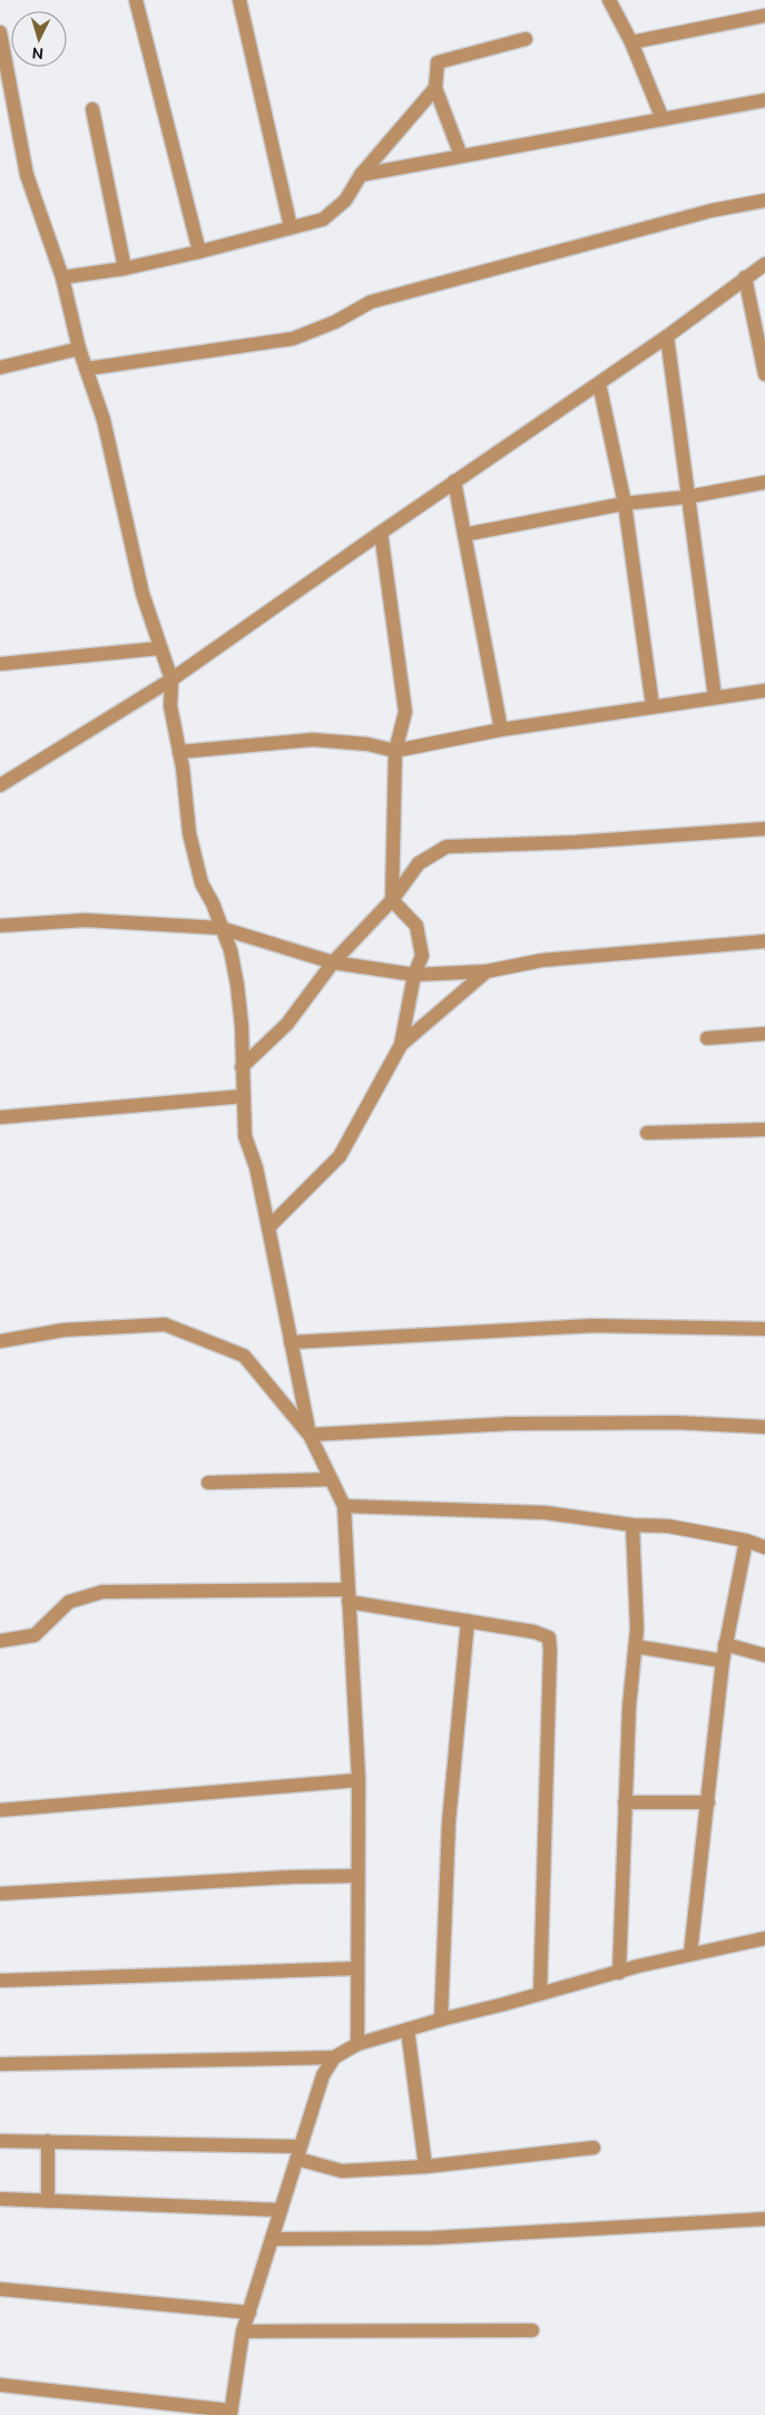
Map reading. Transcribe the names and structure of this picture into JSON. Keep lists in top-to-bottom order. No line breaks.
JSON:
{"north":"bottom"}
